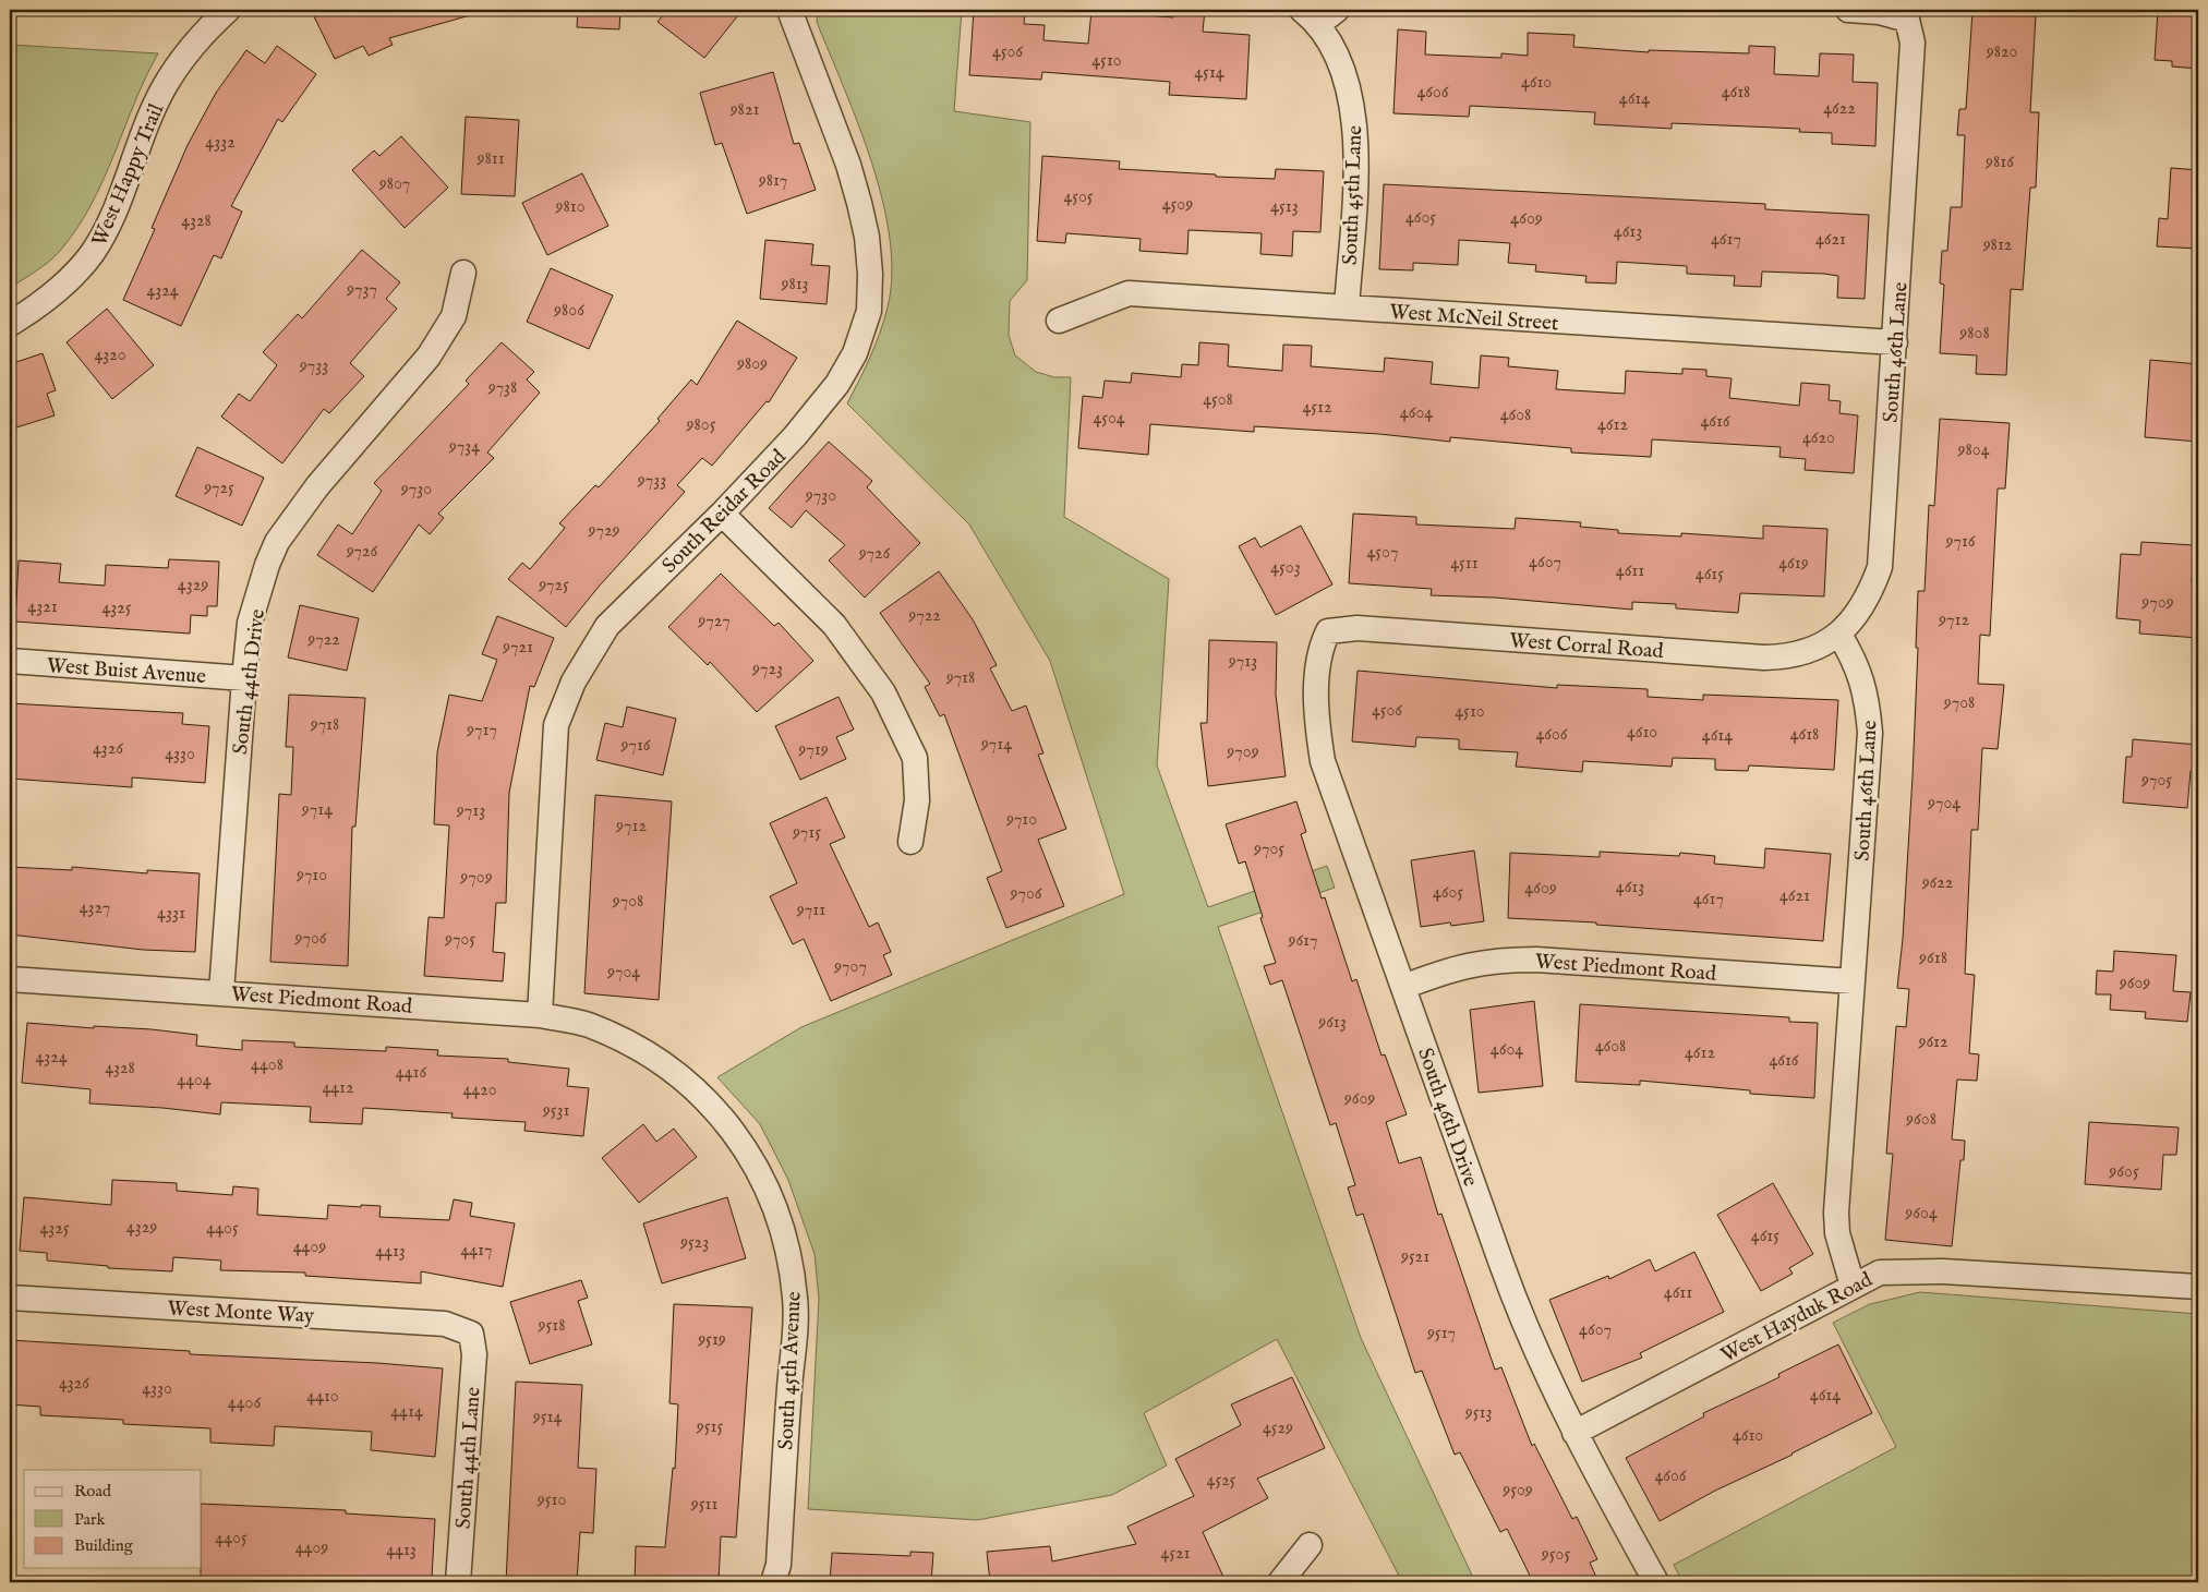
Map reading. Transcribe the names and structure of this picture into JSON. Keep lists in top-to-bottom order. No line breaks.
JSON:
{"streets":{"street":["West Happy Trail","South 45th Lane","West McNeil Street","South 46th Lane","South Reidar Road","West Corral Road","West Buist Avenue","South 44th Drive","West Piedmont Road","South 46th Drive","West Monte Way","West Hayduk Road","South 45th Avenue","South 44th Lane"]},"crossings":[["South 45th Lane","West McNeil Street"],["West McNeil Street","South 46th Lane"],["South 46th Lane","West Corral Road"],["South 46th Lane","West Piedmont Road"],["South 46th Lane","West Hayduk Road"],["South Reidar Road","West Piedmont Road"],["West Corral Road","South 46th Drive"],["West Buist Avenue","South 44th Drive"],["South 44th Drive","West Piedmont Road"],["West Piedmont Road","South 46th Drive"],["West Piedmont Road","South 45th Avenue"],["South 46th Drive","West Hayduk Road"],["West Monte Way","South 44th Lane"]],"house_numbers":["4506","9820","4510","4514","4610","4606","4618","4614","4622","9821","4332","9811","9816","9817","9807","4505","4509","9810","4513","4605","4609","4328","4613","4617","4621","9812","9813","9737","4324","9806","9808","4320","9809","9733","9738","4508","4512","4604","4608","4504","4616","9805","4612","4620","9734","9804","9733","9725","9730","9730","9729","9716","9726","4507","9726","4607","4511","4619","4503","4611","4615","4329","9725","9709","4321","4325","9722","9712","9727","9722","9721","9713","9723","9718","9708","4506","4510","9718","9717","4610","4606","4618","4614","9714","9716","4326","9719","9709","4330","9705","9704","9714","9713","9710","9712","9715","9705","9710","9709","9622","4613","4609","4605","9706","4621","4617","9708","4327","9711","4331","9706","9705","9617","9618","9707","9704","9609","9613","9612","4608","4604","4612","4324","4616","4408","4328","4416","4404","4412","4420","9609","9531","9608","9605","9604","4329","4325","4405","4615","9523","4409","4417","4413","9521","4611","9518","4607","9517","9519","4326","4330","4614","4410","4406","4414","9513","9514","9515","4529","4610","4606","4525","9509","9510","9511","4405","4409","4413","4521","9505"],"legend":["Road","Park","Building"]}
